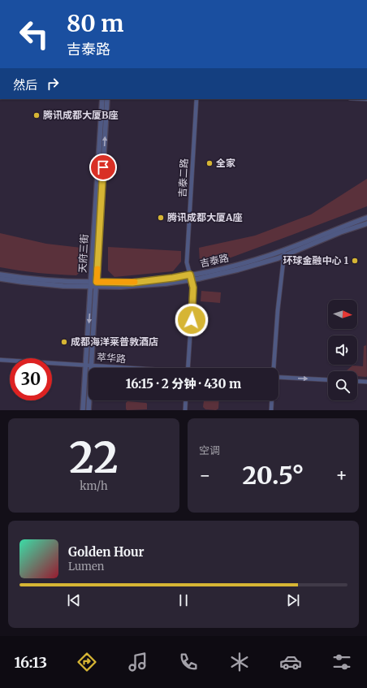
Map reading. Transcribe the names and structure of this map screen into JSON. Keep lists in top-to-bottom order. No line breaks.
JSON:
{"streets":{"street":["吉泰二路","天府三街","吉泰路","萃华路"]},"crossings":[["吉泰二路","吉泰路"],["天府三街","吉泰路"],["天府三街","萃华路"]],"places":["腾讯成都大厦B座","全家","腾讯成都大厦A座","环球金融中心 1","成都海洋莱普敦酒店"],"north":"right","page":{"turn":["80 m","吉泰路"],"then":"然后","limit":"30","trip":"16:15 · 2 分钟 · 430 m","tile":[["22","km/h"],"空调"],"heat":["−","20.5°","+"],"song":["Golden Hour","Lumen"],"tabs":"16:13"}}
